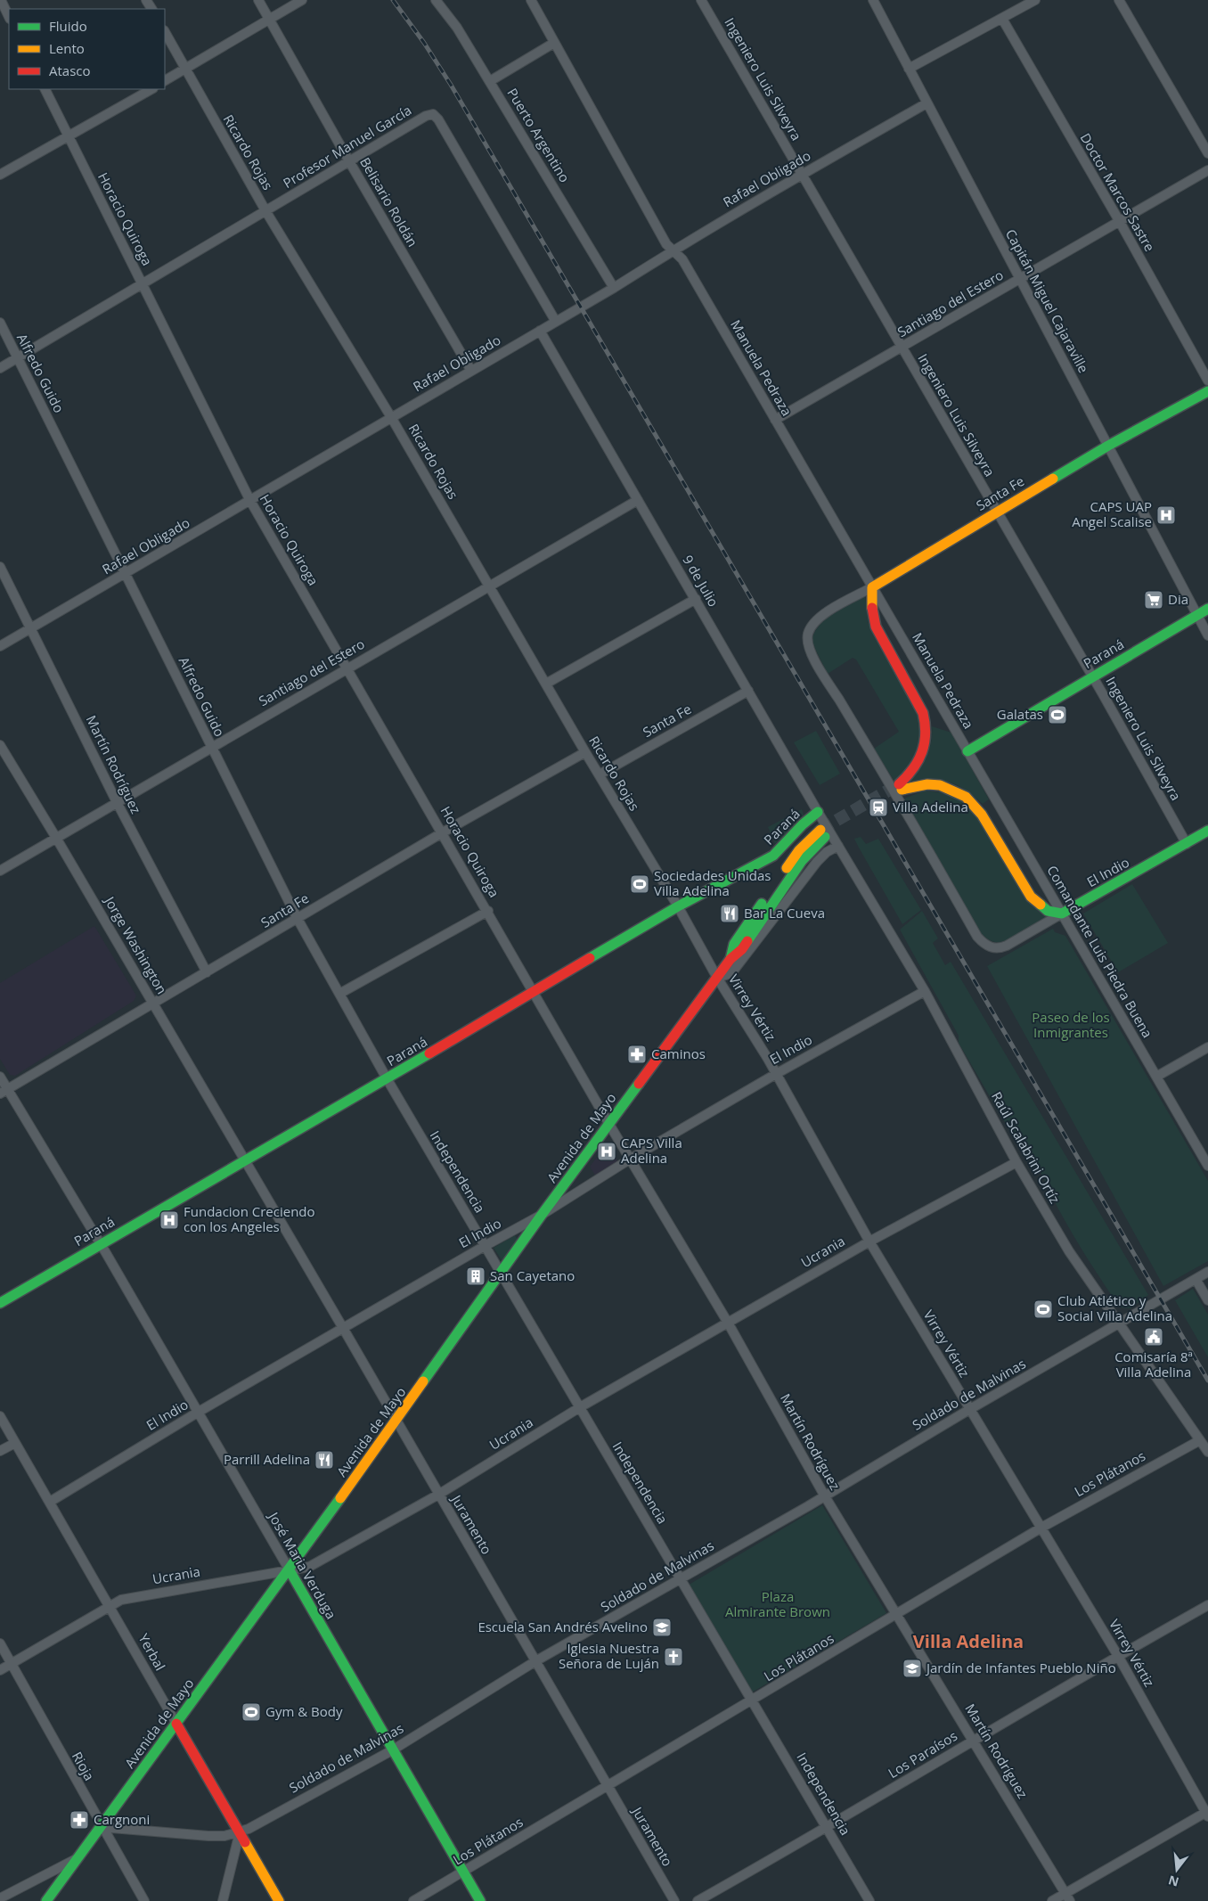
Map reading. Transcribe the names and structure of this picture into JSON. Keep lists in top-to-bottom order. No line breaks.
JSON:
{"streets":{"street":["Ingeniero Luis Silveyra","Puerto Argentino","Profesor Manuel García","Ricardo Rojas","Rafael Obligado","Doctor Marcos Sastre","Belisario Roldán","Horacio Quiroga","Capitán Miguel Cajaraville","Santiago del Estero","Manuela Pedraza","Alfredo Guido","Santa Fe","9 de Julio","Paraná","Martín Rodríguez","El Indio","Jorge Washington","Comandante Luis Piedra Buena","Virrey Vértiz","Avenida de Mayo","Raúl Scalabrini Ortíz","Independencia","Ucrania","Soldado de Malvinas","Los Plátanos","Juramento","José Maria Verduga","Yerbal","Los Paraísos","Rioja"]},"crossings":[["Ingeniero Luis Silveyra","Rafael Obligado"],["Ingeniero Luis Silveyra","Santiago del Estero"],["Ingeniero Luis Silveyra","Santa Fe"],["Ingeniero Luis Silveyra","Paraná"],["Ingeniero Luis Silveyra","El Indio"],["Puerto Argentino","Rafael Obligado"],["Profesor Manuel García","Ricardo Rojas"],["Profesor Manuel García","Rafael Obligado"],["Profesor Manuel García","Belisario Roldán"],["Profesor Manuel García","Horacio Quiroga"],["Profesor Manuel García","Alfredo Guido"],["Ricardo Rojas","Rafael Obligado"],["Ricardo Rojas","Santiago del Estero"],["Ricardo Rojas","Santa Fe"],["Ricardo Rojas","Paraná"],["Ricardo Rojas","Virrey Vértiz"],["Rafael Obligado","Belisario Roldán"],["Rafael Obligado","Horacio Quiroga"],["Rafael Obligado","Capitán Miguel Cajaraville"],["Rafael Obligado","Manuela Pedraza"],["Rafael Obligado","Alfredo Guido"],["Rafael Obligado","9 de Julio"],["Rafael Obligado","Martín Rodríguez"],["Doctor Marcos Sastre","Santiago del Estero"],["Horacio Quiroga","Santiago del Estero"],["Horacio Quiroga","Santa Fe"],["Horacio Quiroga","Paraná"],["Horacio Quiroga","Martín Rodríguez"],["Capitán Miguel Cajaraville","Santiago del Estero"],["Capitán Miguel Cajaraville","Santa Fe"],["Capitán Miguel Cajaraville","Paraná"],["Santiago del Estero","Manuela Pedraza"],["Santiago del Estero","Alfredo Guido"],["Santiago del Estero","9 de Julio"],["Santiago del Estero","Martín Rodríguez"],["Santiago del Estero","Jorge Washington"],["Manuela Pedraza","Santa Fe"],["Manuela Pedraza","Paraná"],["Manuela Pedraza","Comandante Luis Piedra Buena"],["Alfredo Guido","Santa Fe"],["Alfredo Guido","Paraná"],["Alfredo Guido","Independencia"],["Santa Fe","9 de Julio"],["Santa Fe","Martín Rodríguez"],["Santa Fe","El Indio"],["Santa Fe","Jorge Washington"],["Santa Fe","José Maria Verduga"],["9 de Julio","Paraná"],["9 de Julio","Avenida de Mayo"],["9 de Julio","Raúl Scalabrini Ortíz"],["Paraná","Martín Rodríguez"],["Paraná","Jorge Washington"],["Paraná","Comandante Luis Piedra Buena"],["Paraná","Virrey Vértiz"],["Paraná","Independencia"],["Paraná","Juramento"],["Paraná","José Maria Verduga"],["Martín Rodríguez","El Indio"],["Martín Rodríguez","Avenida de Mayo"],["Martín Rodríguez","Ucrania"],["Martín Rodríguez","Soldado de Malvinas"],["Martín Rodríguez","Los Plátanos"],["Martín Rodríguez","Los Paraísos"],["El Indio","Comandante Luis Piedra Buena"],["El Indio","Virrey Vértiz"],["El Indio","Avenida de Mayo"],["El Indio","Raúl Scalabrini Ortíz"],["El Indio","Independencia"],["El Indio","Juramento"],["El Indio","José Maria Verduga"],["El Indio","Yerbal"],["Jorge Washington","Juramento"],["Virrey Vértiz","Avenida de Mayo"],["Virrey Vértiz","Ucrania"],["Virrey Vértiz","Soldado de Malvinas"],["Virrey Vértiz","Los Plátanos"],["Virrey Vértiz","Los Paraísos"],["Avenida de Mayo","Raúl Scalabrini Ortíz"],["Avenida de Mayo","Independencia"],["Avenida de Mayo","Ucrania"],["Avenida de Mayo","Soldado de Malvinas"],["Avenida de Mayo","Juramento"],["Avenida de Mayo","José Maria Verduga"],["Avenida de Mayo","Yerbal"],["Avenida de Mayo","Rioja"],["Raúl Scalabrini Ortíz","Ucrania"],["Raúl Scalabrini Ortíz","Soldado de Malvinas"],["Raúl Scalabrini Ortíz","Los Plátanos"],["Independencia","Ucrania"],["Independencia","Soldado de Malvinas"],["Independencia","Los Plátanos"],["Independencia","Los Paraísos"],["Ucrania","Juramento"],["Ucrania","José Maria Verduga"],["Ucrania","Yerbal"],["Ucrania","Rioja"],["Soldado de Malvinas","Juramento"],["Soldado de Malvinas","José Maria Verduga"],["Soldado de Malvinas","Yerbal"],["Soldado de Malvinas","Rioja"],["Los Plátanos","Juramento"],["Los Plátanos","José Maria Verduga"]],"districts":["Villa Adelina"],"parks":["Paseo de los Inmigrantes","Plaza Almirante Brown"],"places":{"hospital":["CAPS UAP Angel Scalise","CAPS Villa Adelina","Fundacion Creciendo con los Angeles"],"supermarket":["Dia"],"sports":["Galatas","Sociedades Unidas Villa Adelina","Club Atlético y Social Villa Adelina","Gym & Body"],"station":["Villa Adelina"],"restaurant":["Bar La Cueva","Parrill Adelina"],"pharmacy":["Caminos","Cargnoni"],"building":["San Cayetano"],"public building":["Comisaría 8ª Villa Adelina"],"school or university":["Escuela San Andrés Avelino","Jardín de Infantes Pueblo Niño"],"church":["Iglesia Nuestra Señora de Luján"]},"legend":["Fluido","Lento","Atasco"],"north":"bottom"}
